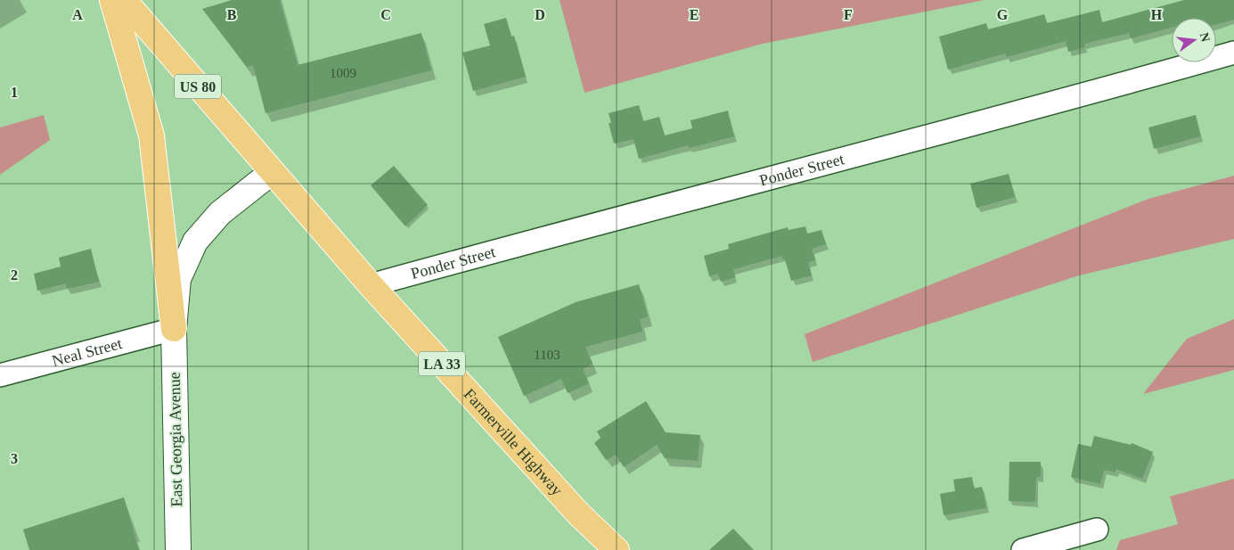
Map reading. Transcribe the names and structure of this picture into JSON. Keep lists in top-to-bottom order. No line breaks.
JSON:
{"streets":{"main road":["US 80","LA 33","East Georgia Avenue","Farmerville Highway"],"street":["Ponder Street","Neal Street"]},"crossings":[["US 80","East Georgia Avenue"],["US 80","Farmerville Highway"],["Ponder Street","Farmerville Highway"],["Neal Street","East Georgia Avenue"],["East Georgia Avenue","Farmerville Highway"]],"house_numbers":["1009","1103"],"north":"right","grid":{"columns":["A","B","C","D","E","F","G","H"],"rows":["1","2","3"]}}
